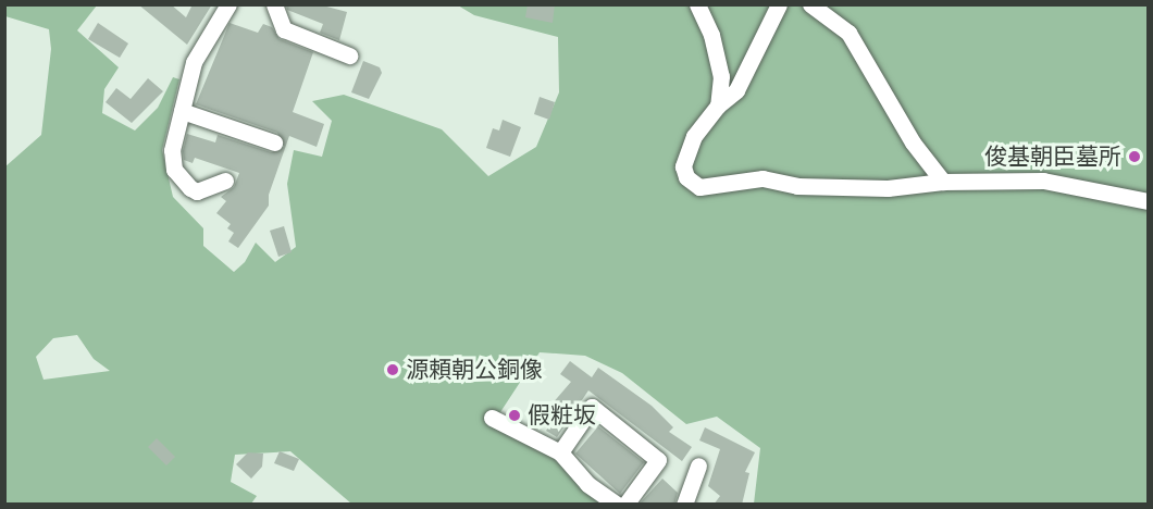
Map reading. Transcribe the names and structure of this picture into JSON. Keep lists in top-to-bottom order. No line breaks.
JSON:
{"places":["俊基朝臣墓所","源頼朝公銅像","假粧坂"]}
